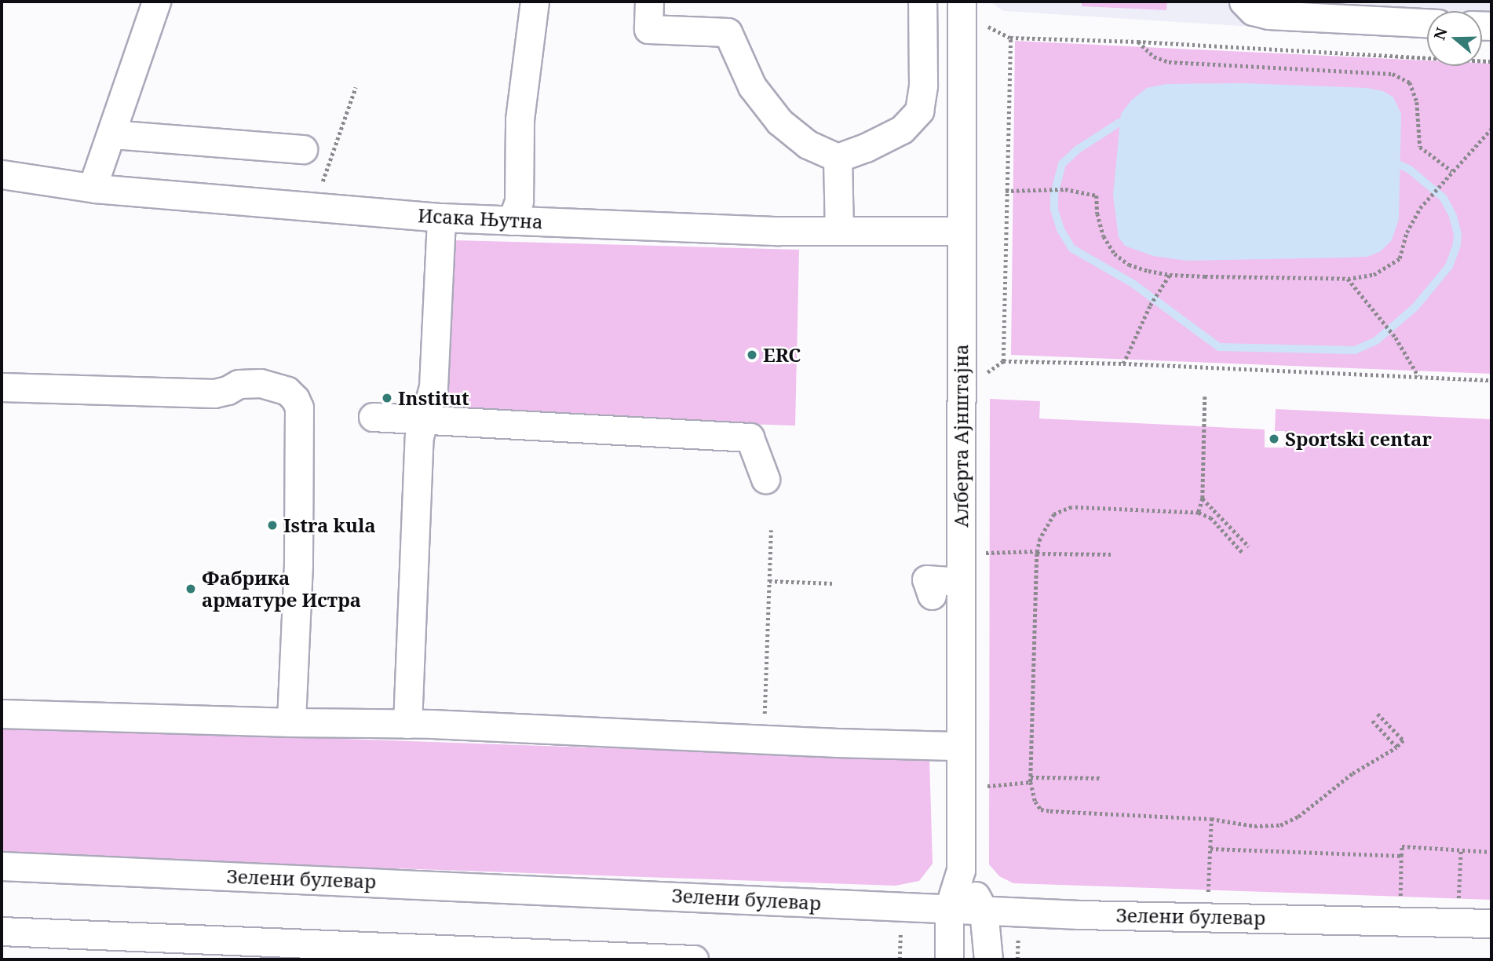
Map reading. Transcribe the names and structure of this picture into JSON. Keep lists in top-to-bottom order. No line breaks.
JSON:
{"streets":{"street":["Исака Њутна","Алберта Ајнштајна","Зелени булевар"]},"crossings":[["Исака Њутна","Алберта Ајнштајна"]],"places":["ERC","Institut","Sportski centar","Istra kula","Фабрика арматуре Истра"],"north":"left"}
